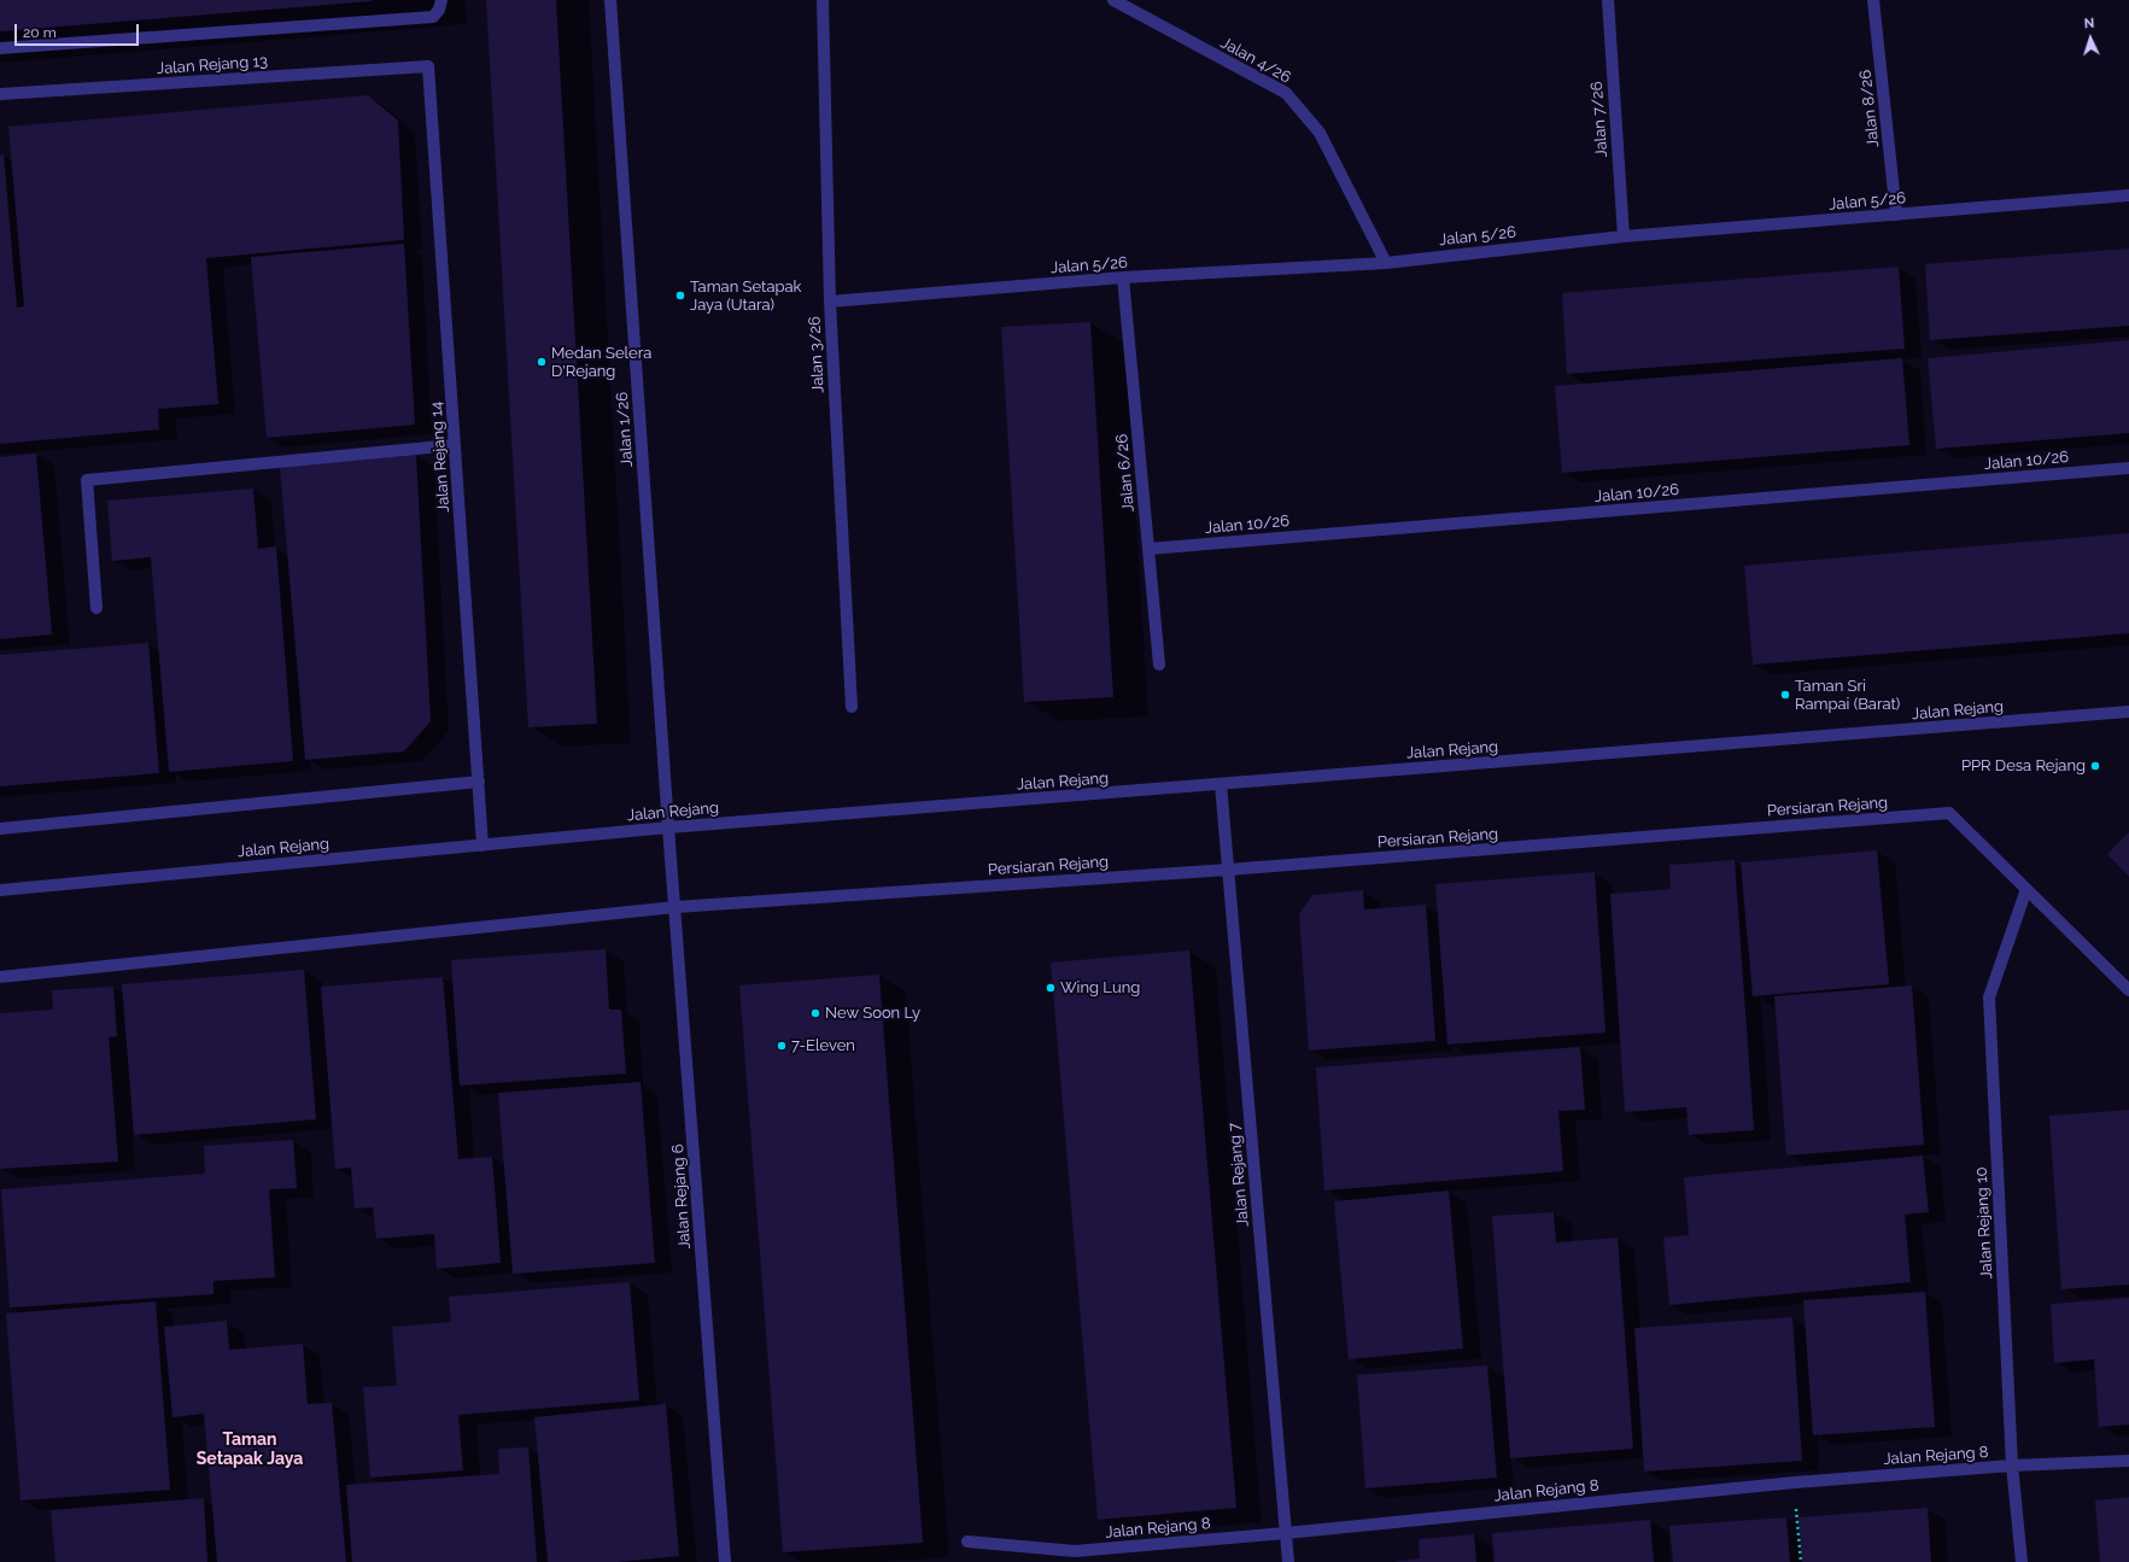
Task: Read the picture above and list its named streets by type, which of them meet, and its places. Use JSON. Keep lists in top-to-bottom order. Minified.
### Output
{"streets":{"street":["Jalan 4/26","Jalan Rejang 13","Jalan 8/26","Jalan 7/26","Jalan 5/26","Jalan 3/26","Jalan 1/26","Jalan Rejang 14","Jalan 10/26","Jalan 6/26","Jalan Rejang","Persiaran Rejang","Jalan Rejang 7","Jalan Rejang 6","Jalan Rejang 10","Jalan Rejang 8"]},"crossings":[["Jalan 4/26","Jalan 5/26"],["Jalan Rejang 13","Jalan Rejang 14"],["Jalan 8/26","Jalan 5/26"],["Jalan 7/26","Jalan 5/26"],["Jalan 5/26","Jalan 3/26"],["Jalan 5/26","Jalan 6/26"],["Jalan 1/26","Jalan Rejang"],["Jalan 1/26","Jalan Rejang 6"],["Jalan Rejang 14","Jalan Rejang"],["Jalan 10/26","Jalan 6/26"],["Jalan Rejang","Jalan Rejang 7"],["Jalan Rejang","Jalan Rejang 6"],["Persiaran Rejang","Jalan Rejang 7"],["Persiaran Rejang","Jalan Rejang 6"],["Persiaran Rejang","Jalan Rejang 10"],["Jalan Rejang 7","Jalan Rejang 8"],["Jalan Rejang 10","Jalan Rejang 8"]],"districts":["Taman Setapak Jaya"],"places":["Taman Setapak Jaya (Utara)","Medan Selera D'Rejang","Taman Sri Rampai (Barat)","PPR Desa Rejang","Wing Lung","New Soon Ly","7-Eleven"],"scale_bar":"20 m","north":"top"}
